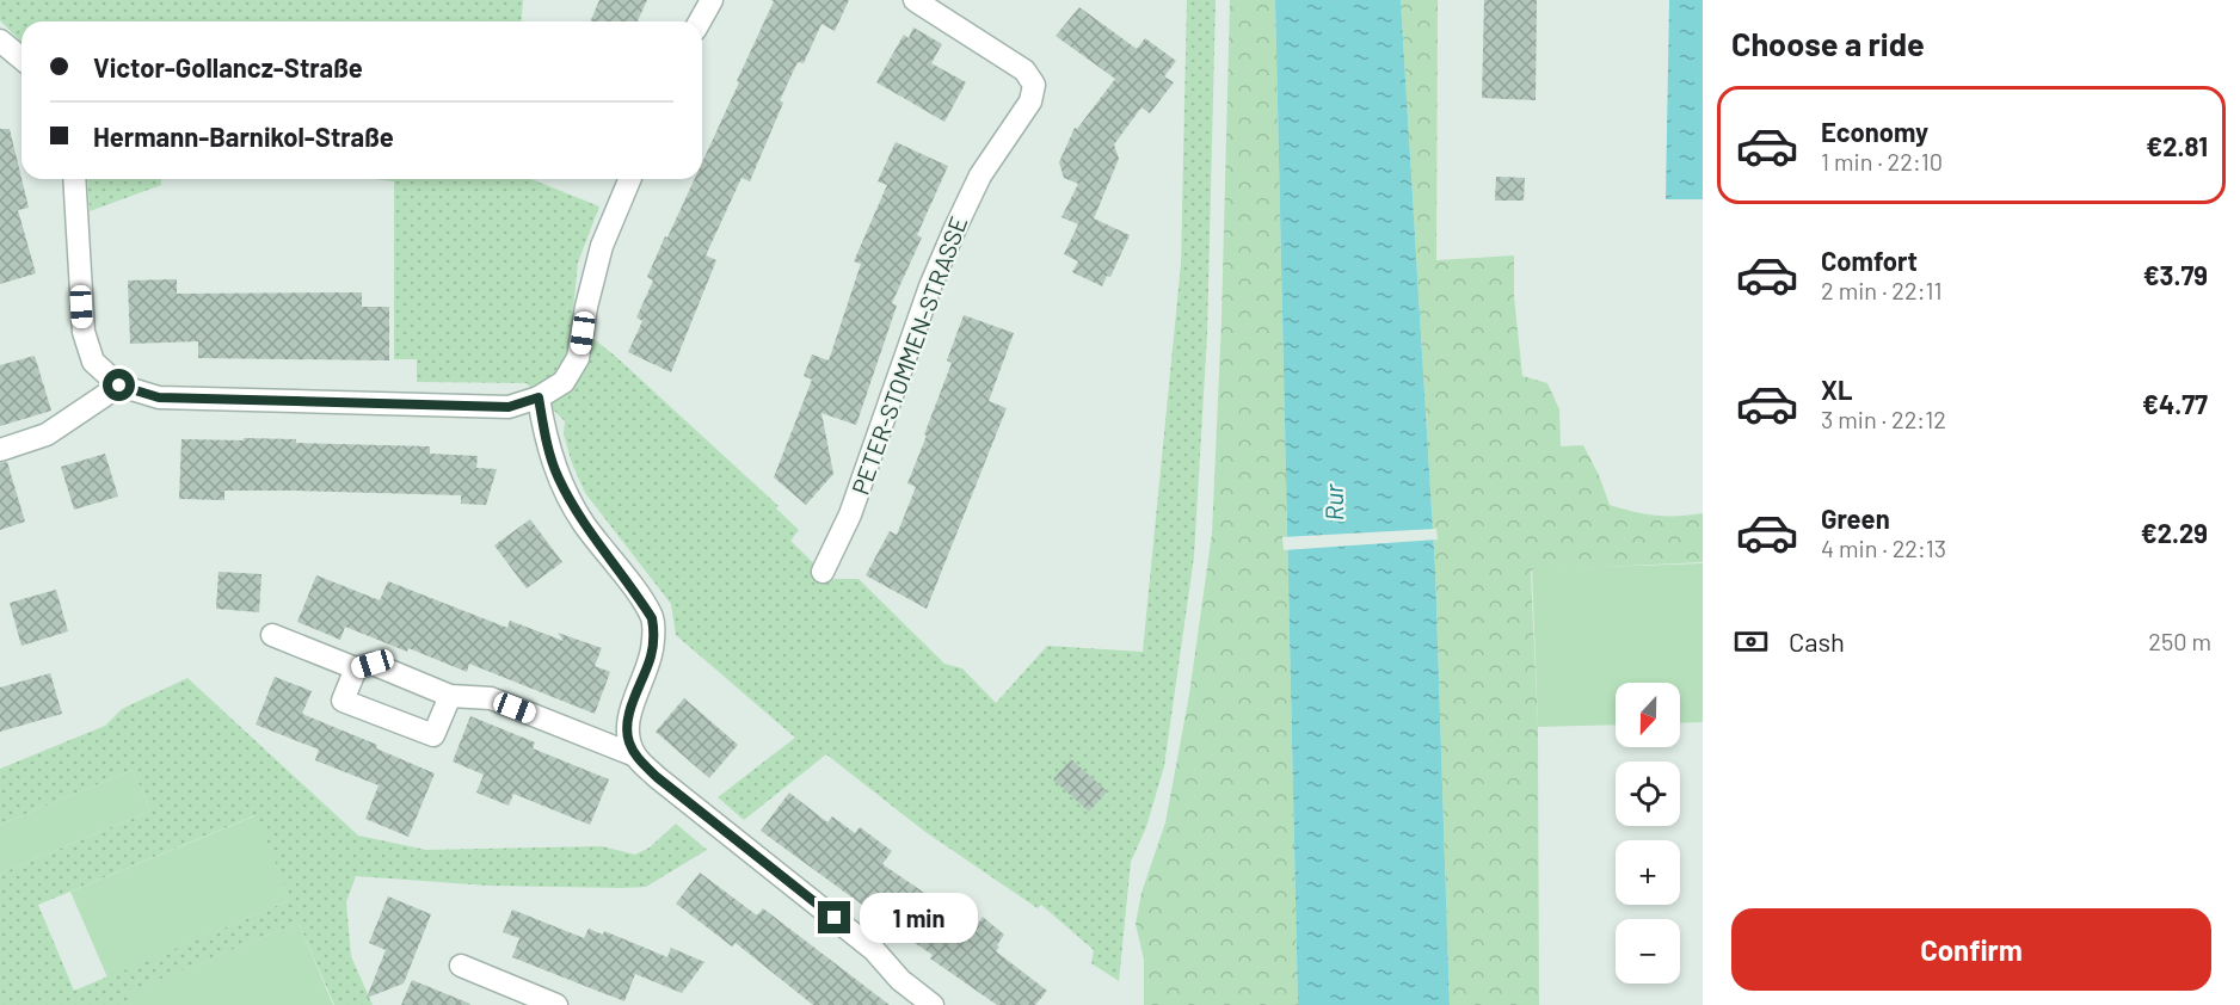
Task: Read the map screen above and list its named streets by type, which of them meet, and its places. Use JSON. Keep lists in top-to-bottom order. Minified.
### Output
{"streets":{"street":["PETER-STOMMEN-STRASSE"]},"water":["Rur"],"north":"bottom","page":{"heading":"Choose a ride","banner":["Victor-Gollancz-Straße","Hermann-Barnikol-Straße"],"list":[{"name":"Economy","note":"1 min · 22:10","value":"€2.81"},{"name":"Comfort","note":"2 min · 22:11","value":"€3.79"},{"name":"XL","note":"3 min · 22:12","value":"€4.77"},{"name":"Green","note":"4 min · 22:13","value":"€2.29"}],"pay":["Cash","250 m"],"map_buttons":["+","−"],"bubble":"1 min","buttons":"Confirm"}}
